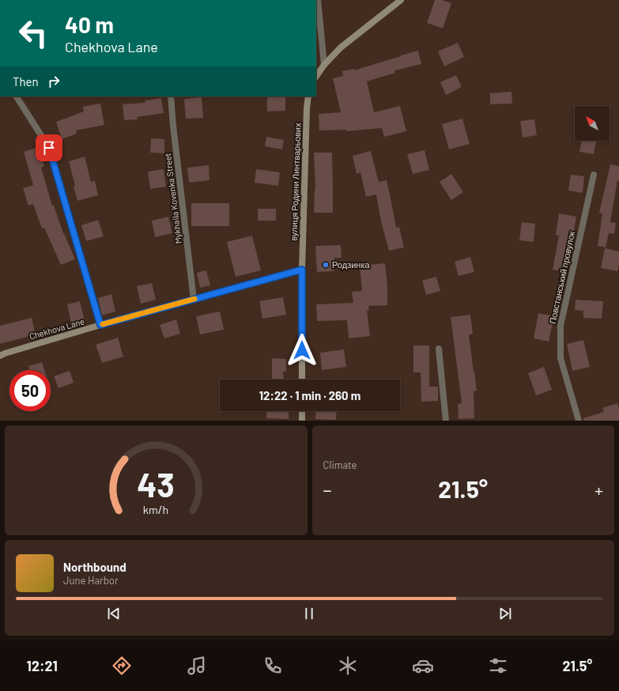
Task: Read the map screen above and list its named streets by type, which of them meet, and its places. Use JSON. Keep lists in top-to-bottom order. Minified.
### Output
{"streets":{"main road":["вулиця Родини Линтварьових","Chekhova Lane"],"street":["Mykhaila Kovenka Street","Повстанський провулок"]},"crossings":[["вулиця Родини Линтварьових","Chekhova Lane"],["Mykhaila Kovenka Street","Chekhova Lane"]],"places":["Родзинка"],"north":"top left","page":{"turn":["40 m","Chekhova Lane"],"then":"Then","limit":"50","trip":"12:22 · 1 min · 260 m","tile":"Climate","heat":["−","21.5°","+"],"song":["Northbound","June Harbor"],"tabs":["12:21","21.5°"],"gauge":["43","km/h"]}}
